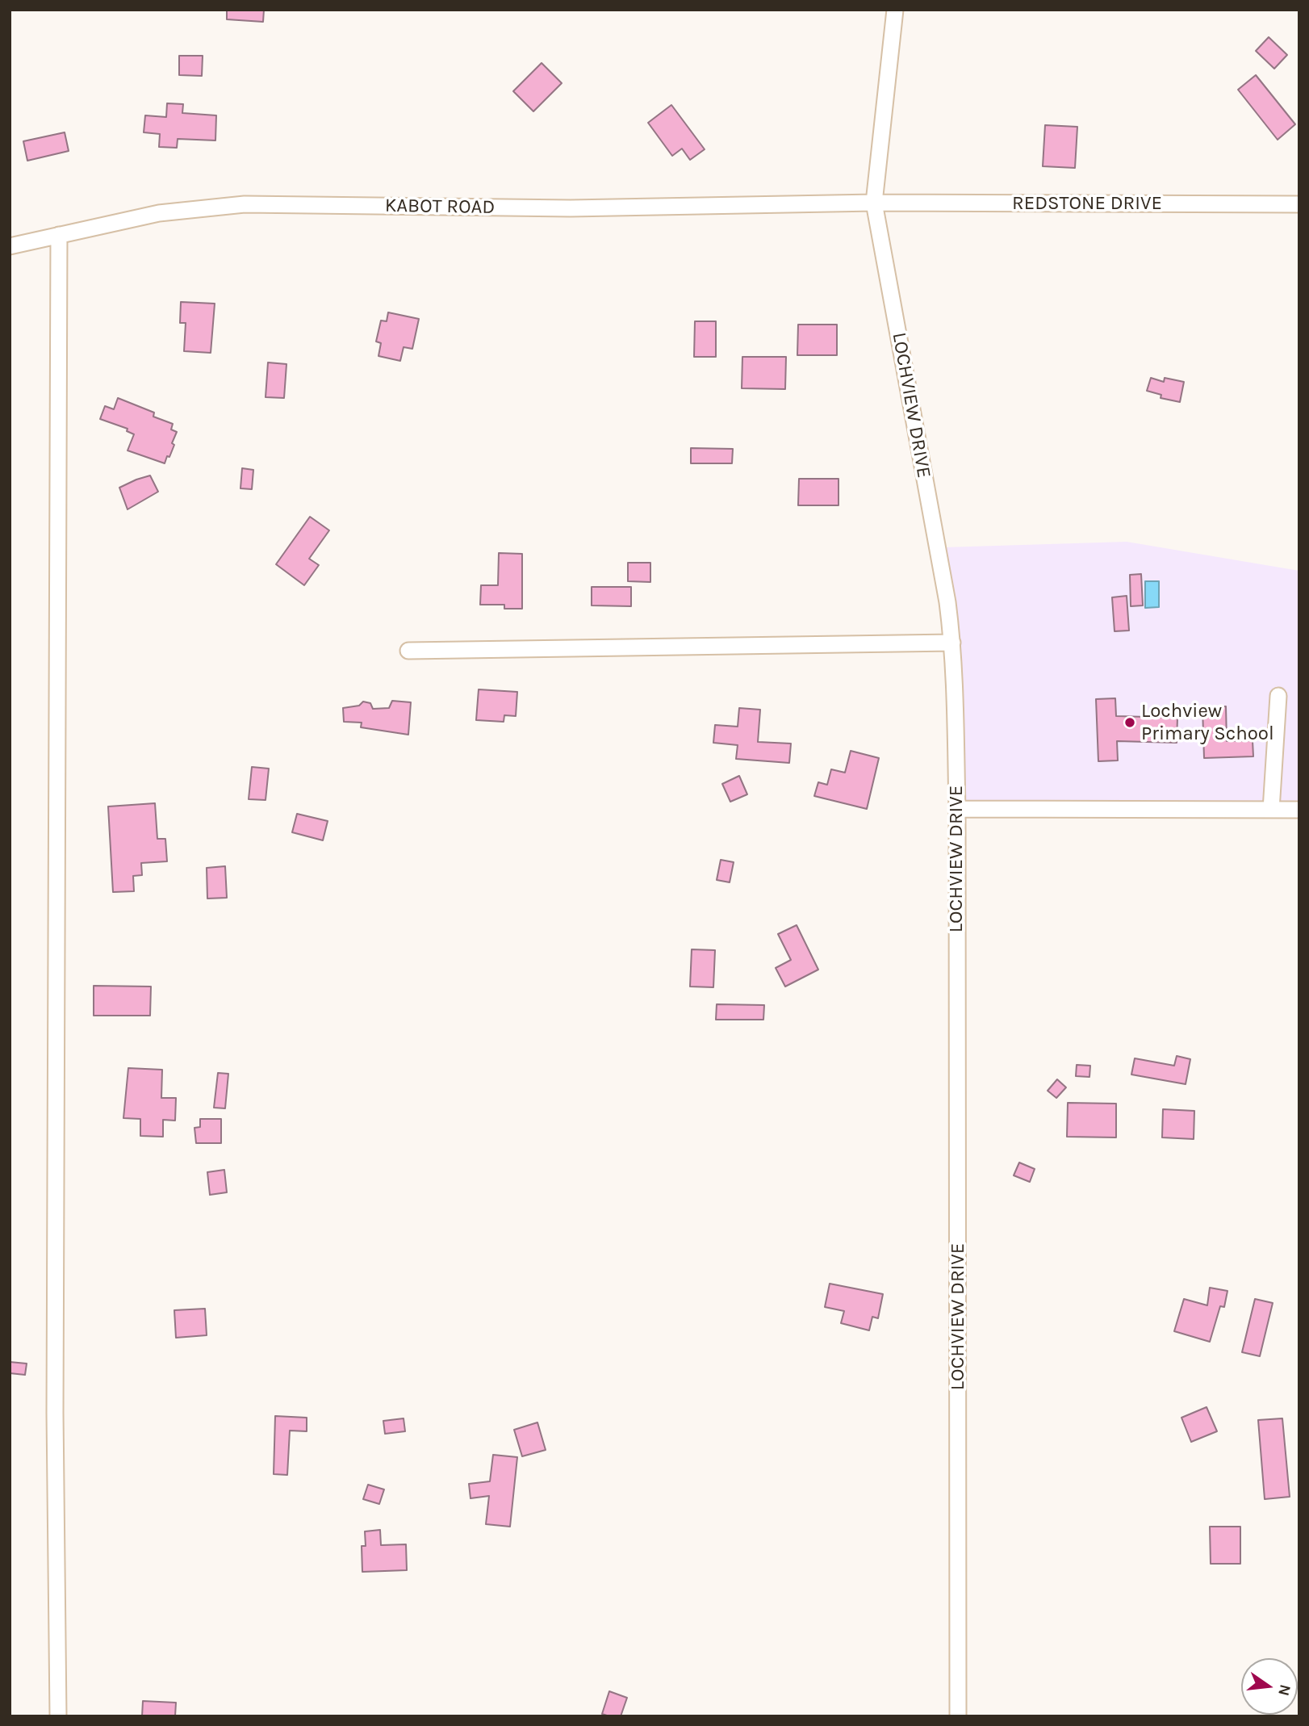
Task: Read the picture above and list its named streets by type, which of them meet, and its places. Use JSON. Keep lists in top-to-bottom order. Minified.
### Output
{"streets":{"street":["REDSTONE DRIVE","KABOT ROAD","LOCHVIEW DRIVE"]},"crossings":[["REDSTONE DRIVE","KABOT ROAD"],["REDSTONE DRIVE","LOCHVIEW DRIVE"],["KABOT ROAD","LOCHVIEW DRIVE"]],"places":["Lochview Primary School"],"north":"right"}
